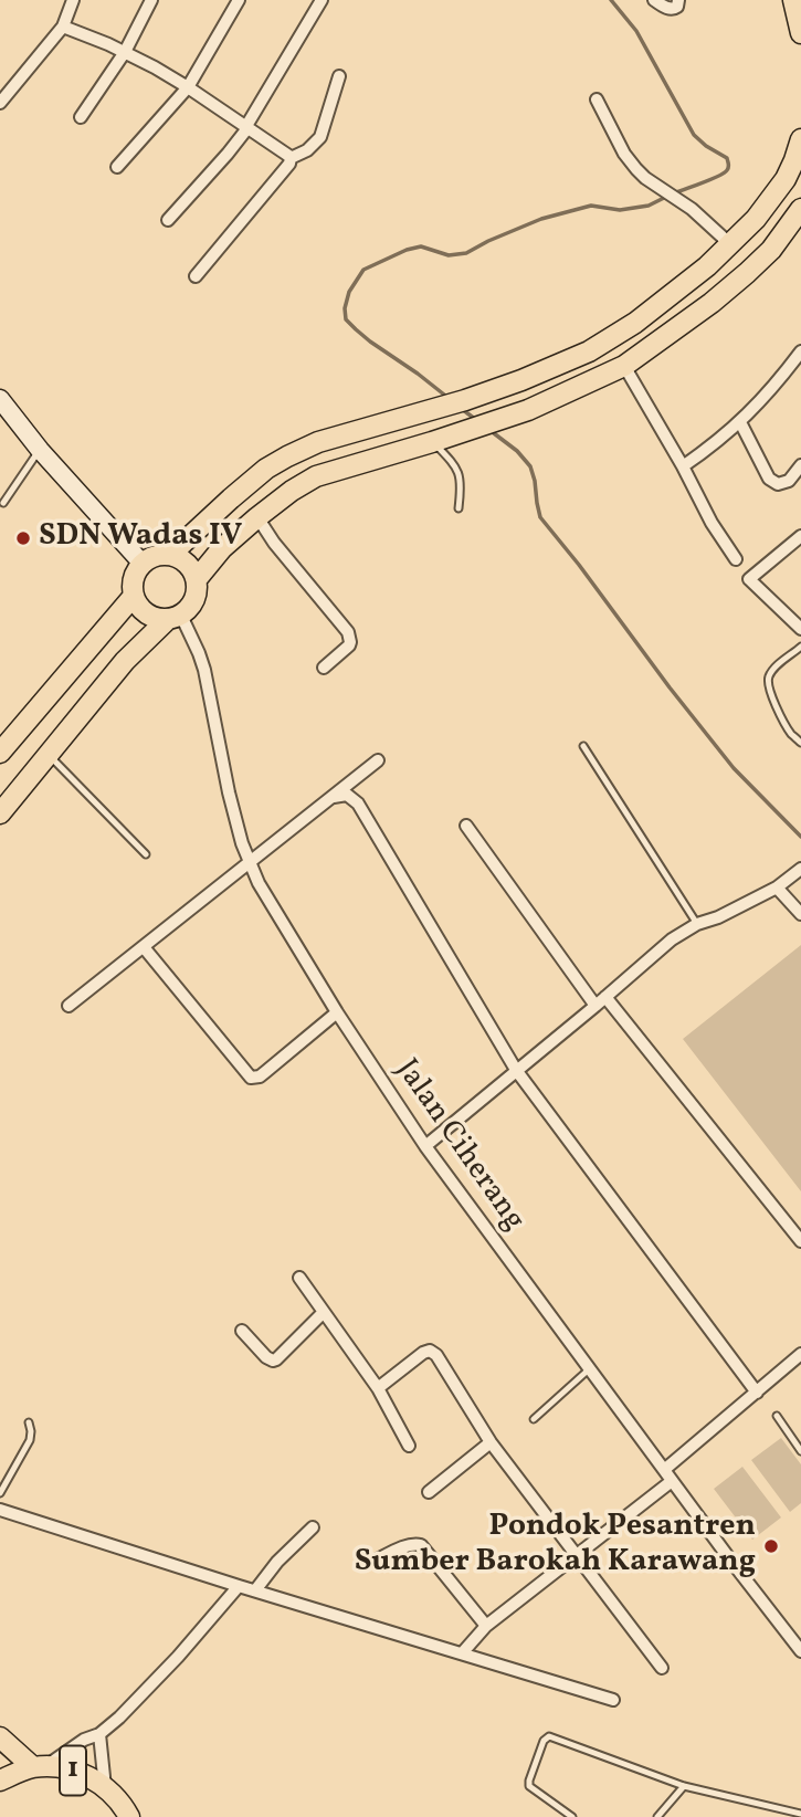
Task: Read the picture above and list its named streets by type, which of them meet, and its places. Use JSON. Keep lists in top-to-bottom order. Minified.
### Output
{"streets":{"main road":["1"],"street":["Jalan Ciherang"]},"places":["SDN Wadas IV","Pondok Pesantren Sumber Barokah Karawang"]}
